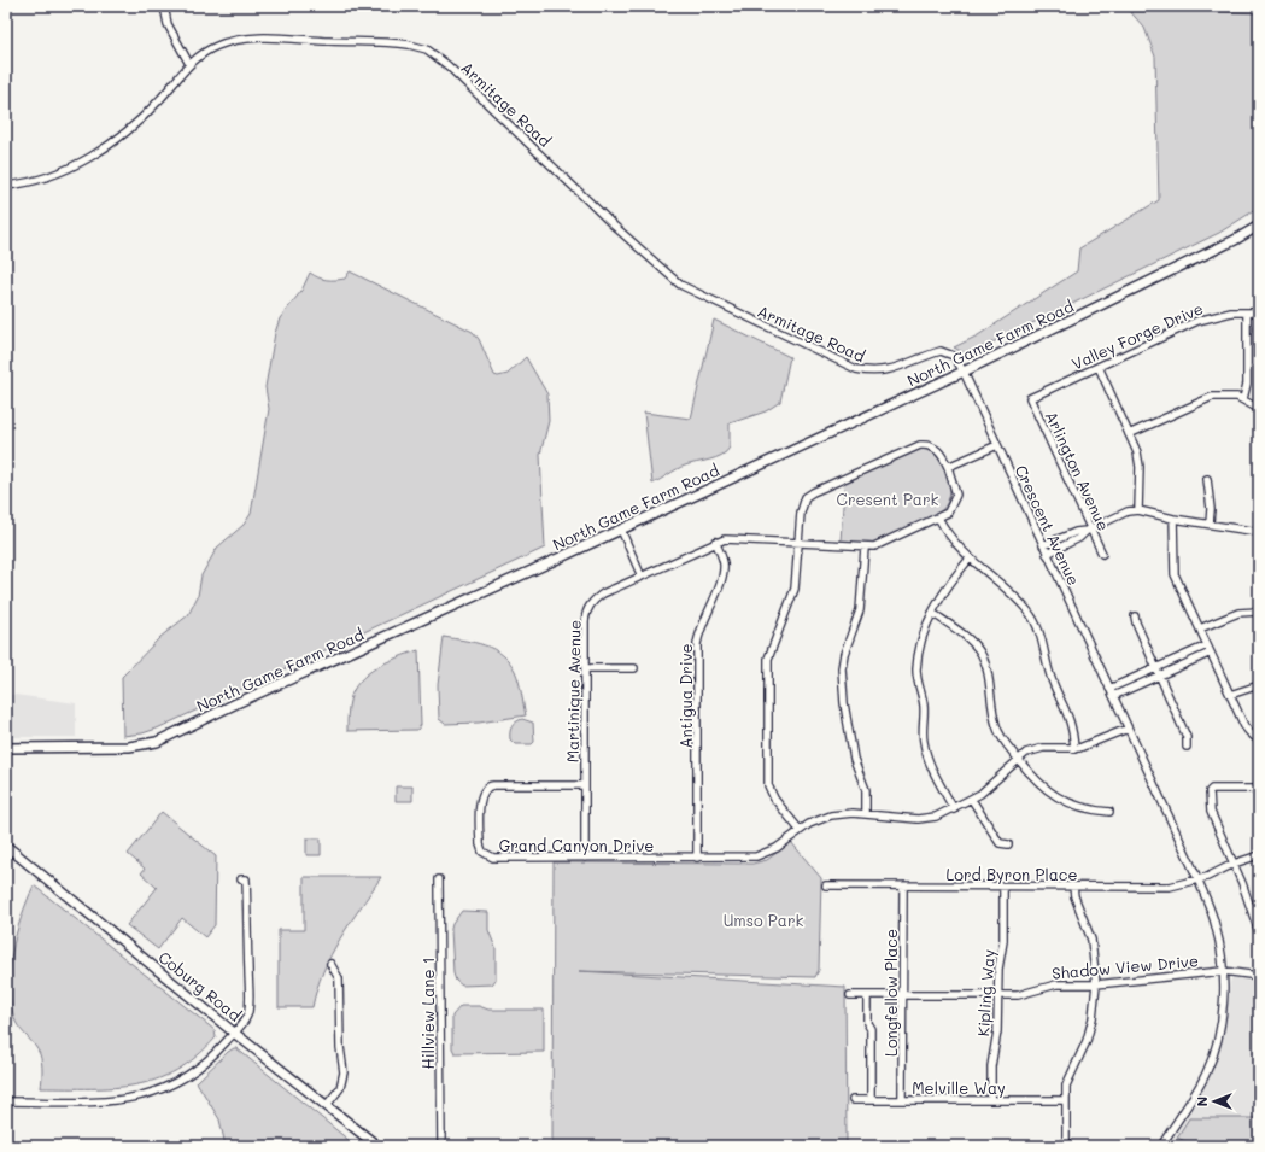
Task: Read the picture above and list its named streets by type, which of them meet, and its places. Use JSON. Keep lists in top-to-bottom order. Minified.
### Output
{"streets":{"main road":["North Game Farm Road","Coburg Road"],"street":["Armitage Road","Valley Forge Drive","Arlington Avenue","Crescent Avenue","Martinique Avenue","Antigua Drive","Grand Canyon Drive","Lord Byron Place","Shadow View Drive","Longfellow Place","Kipling Way","Hillview Lane 1","Melville Way"]},"crossings":[["Armitage Road","North Game Farm Road"],["Armitage Road","Crescent Avenue"],["Valley Forge Drive","Arlington Avenue"],["North Game Farm Road","Crescent Avenue"],["Crescent Avenue","Lord Byron Place"],["Crescent Avenue","Shadow View Drive"],["Martinique Avenue","Antigua Drive"],["Martinique Avenue","Grand Canyon Drive"],["Antigua Drive","Grand Canyon Drive"],["Lord Byron Place","Longfellow Place"],["Lord Byron Place","Kipling Way"],["Shadow View Drive","Longfellow Place"],["Shadow View Drive","Kipling Way"],["Longfellow Place","Melville Way"],["Kipling Way","Melville Way"]],"parks":["Cresent Park","Umso Park"],"north":"left"}
